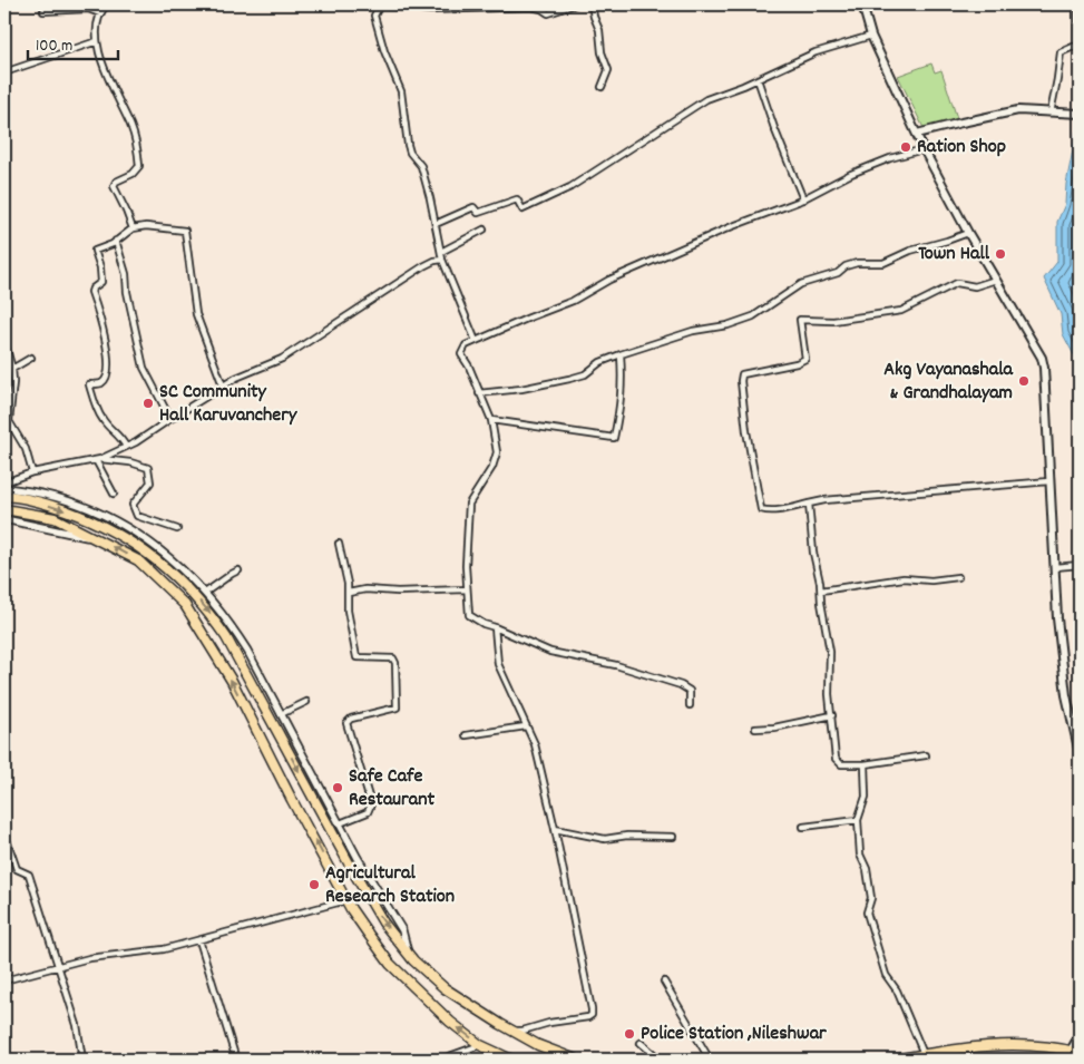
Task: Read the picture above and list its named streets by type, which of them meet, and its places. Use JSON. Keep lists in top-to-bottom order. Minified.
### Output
{"places":["Ration Shop","Town Hall","Akg Vayanashala & Grandhalayam","SC Community Hall Karuvanchery","Safe Cafe Restaurant","Agricultural Research Station","Police Station ,Nileshwar"],"scale_bar":"100 m"}
